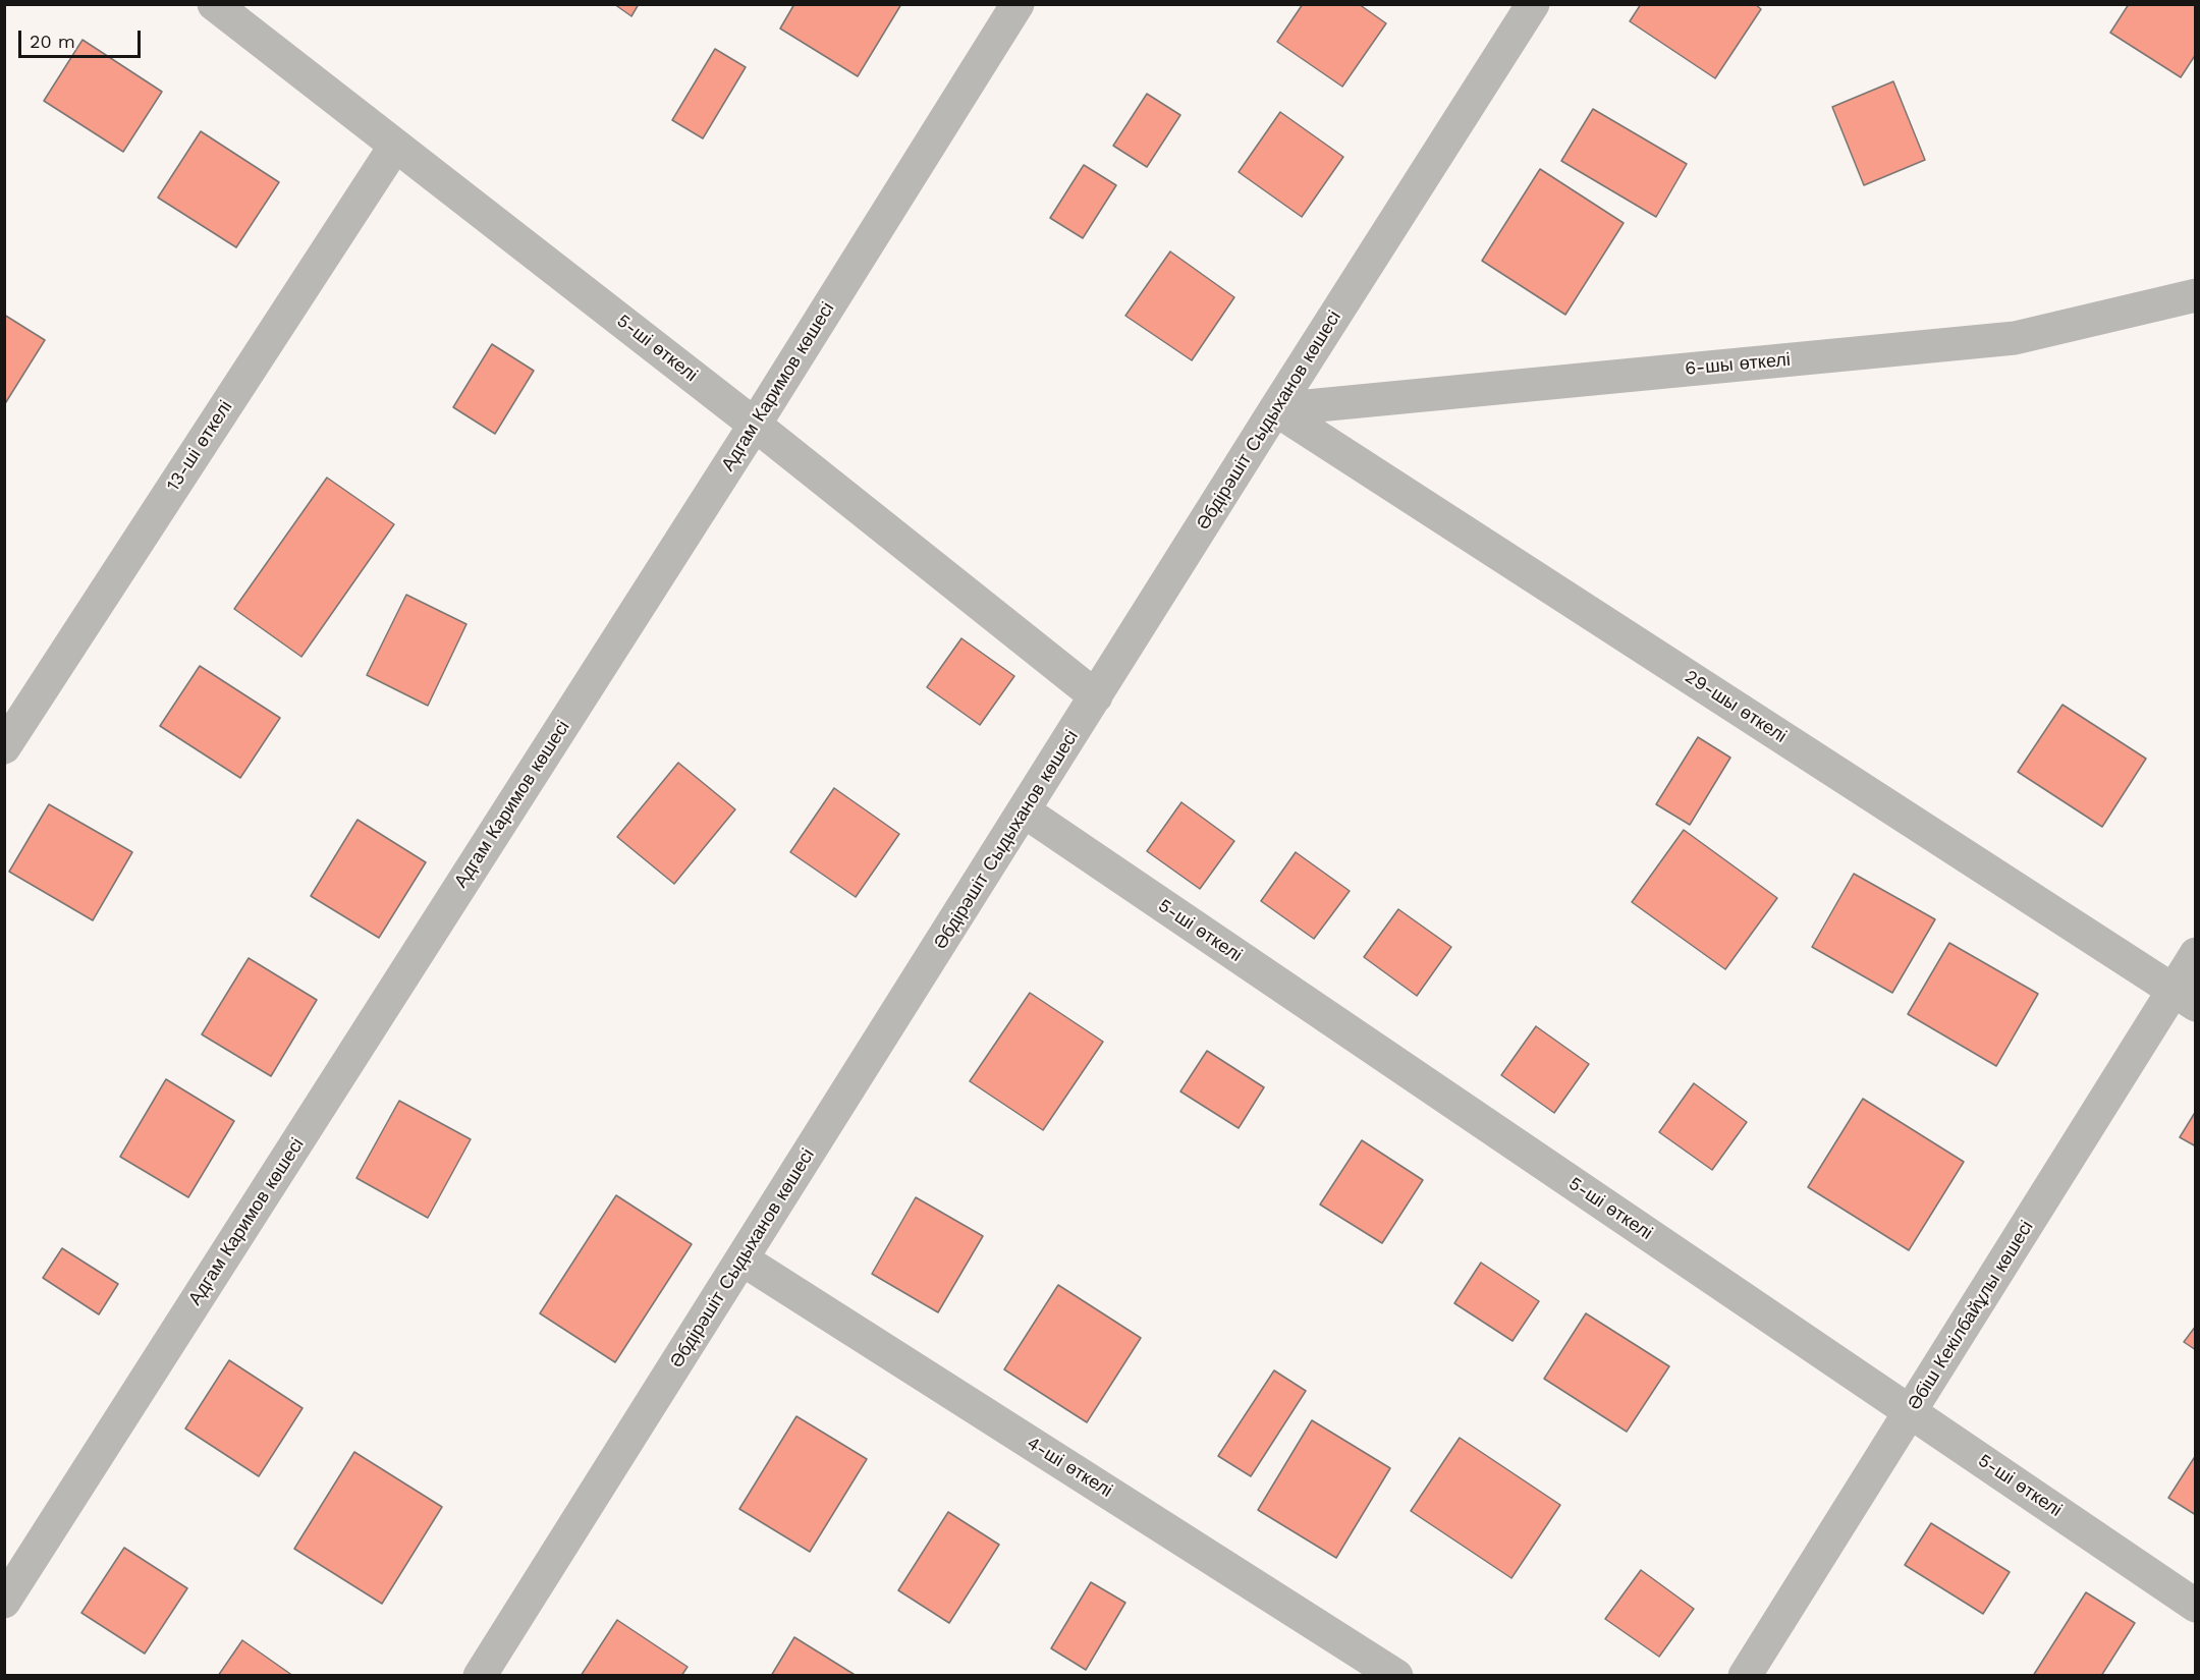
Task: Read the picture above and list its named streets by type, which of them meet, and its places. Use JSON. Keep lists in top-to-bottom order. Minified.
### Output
{"streets":{"street":["5-ші өткелі","6-шы өткелі","Адгам Каримов көшесі","Әбдірәшіт Сыдыханов көшесі","13-ші өткелі","29-шы өткелі","Әбіш Кекілбайұлы көшесі","4-ші өткелі"]},"crossings":[["5-ші өткелі","Адгам Каримов көшесі"],["5-ші өткелі","Әбдірәшіт Сыдыханов көшесі"],["5-ші өткелі","13-ші өткелі"],["5-ші өткелі","Әбіш Кекілбайұлы көшесі"],["6-шы өткелі","Әбдірәшіт Сыдыханов көшесі"],["6-шы өткелі","29-шы өткелі"],["Әбдірәшіт Сыдыханов көшесі","29-шы өткелі"],["Әбдірәшіт Сыдыханов көшесі","4-ші өткелі"],["29-шы өткелі","Әбіш Кекілбайұлы көшесі"]],"scale_bar":"20 m"}
